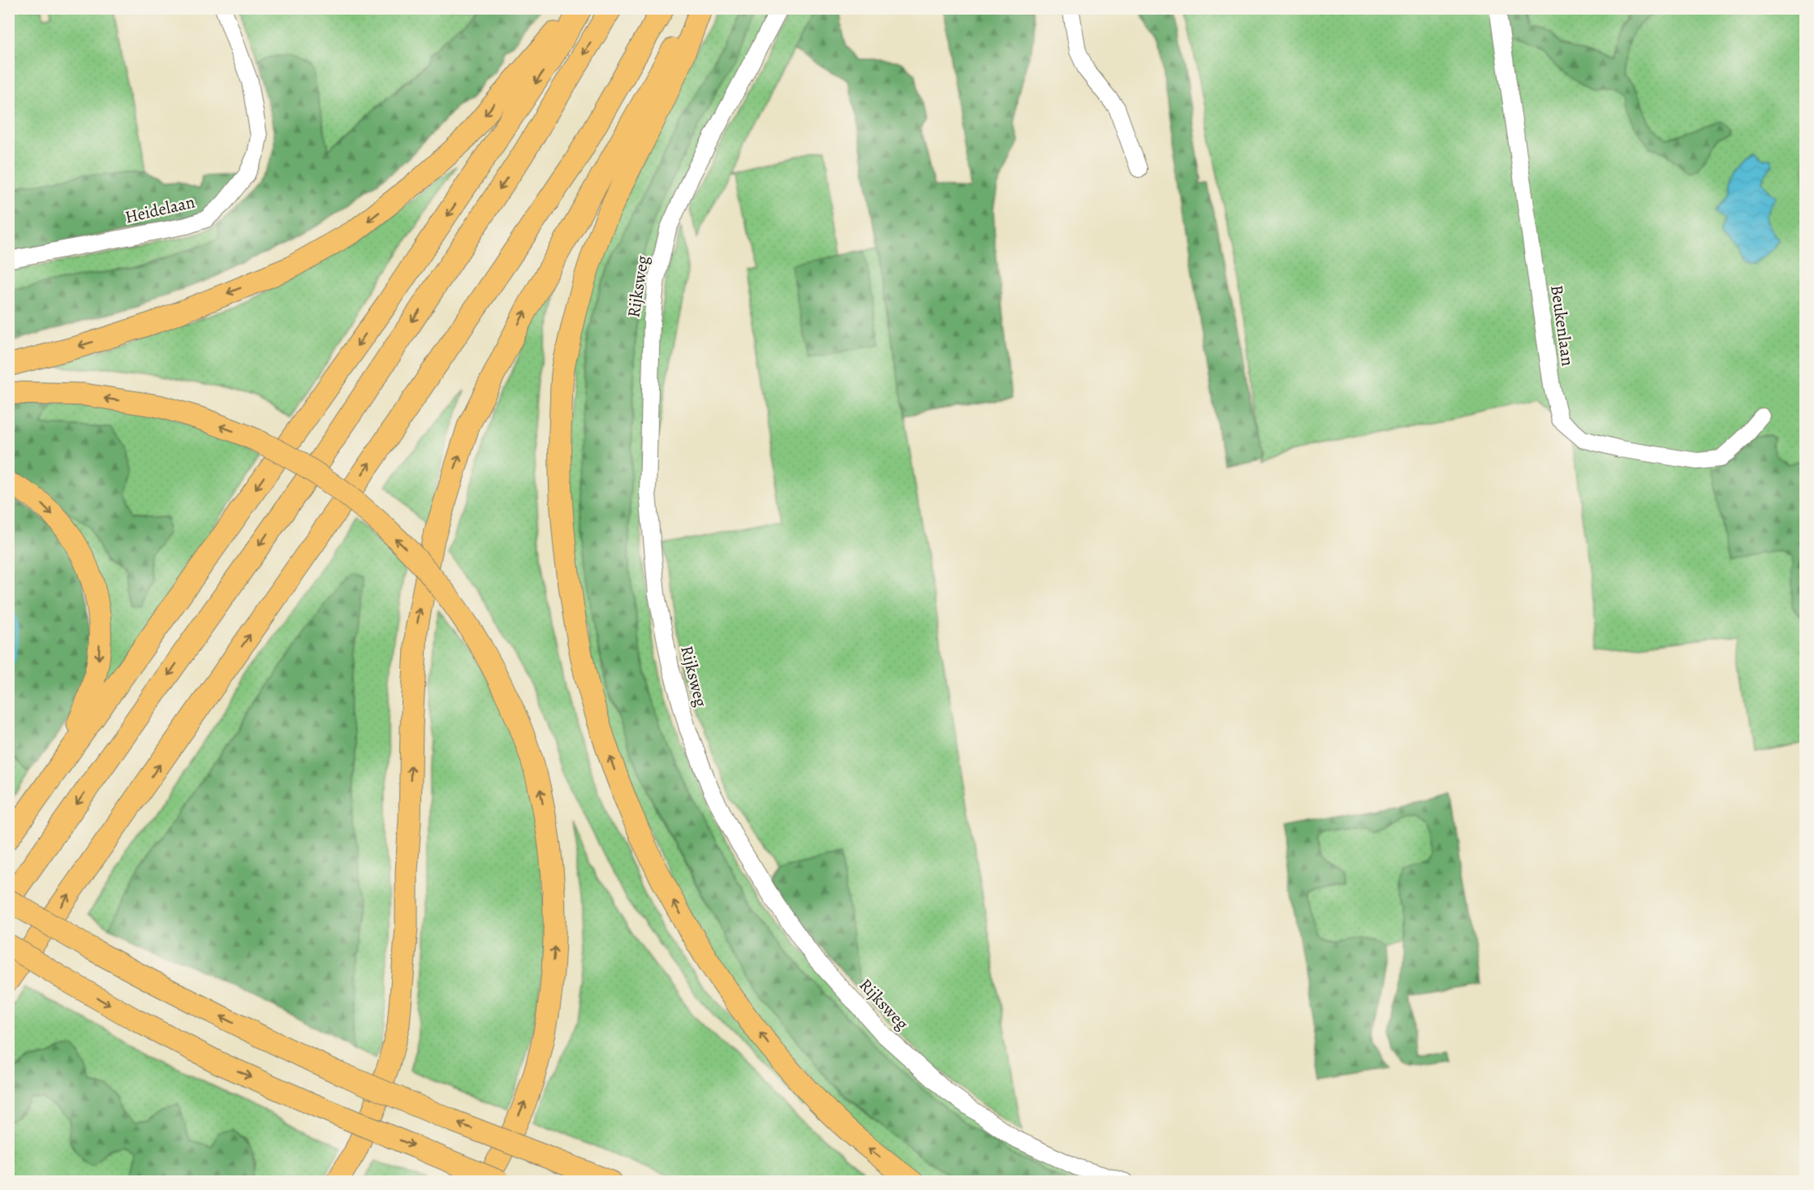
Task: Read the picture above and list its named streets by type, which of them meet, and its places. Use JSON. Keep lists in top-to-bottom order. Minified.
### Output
{"streets":{"street":["Heidelaan","Rijksweg","Beukenlaan"]}}
